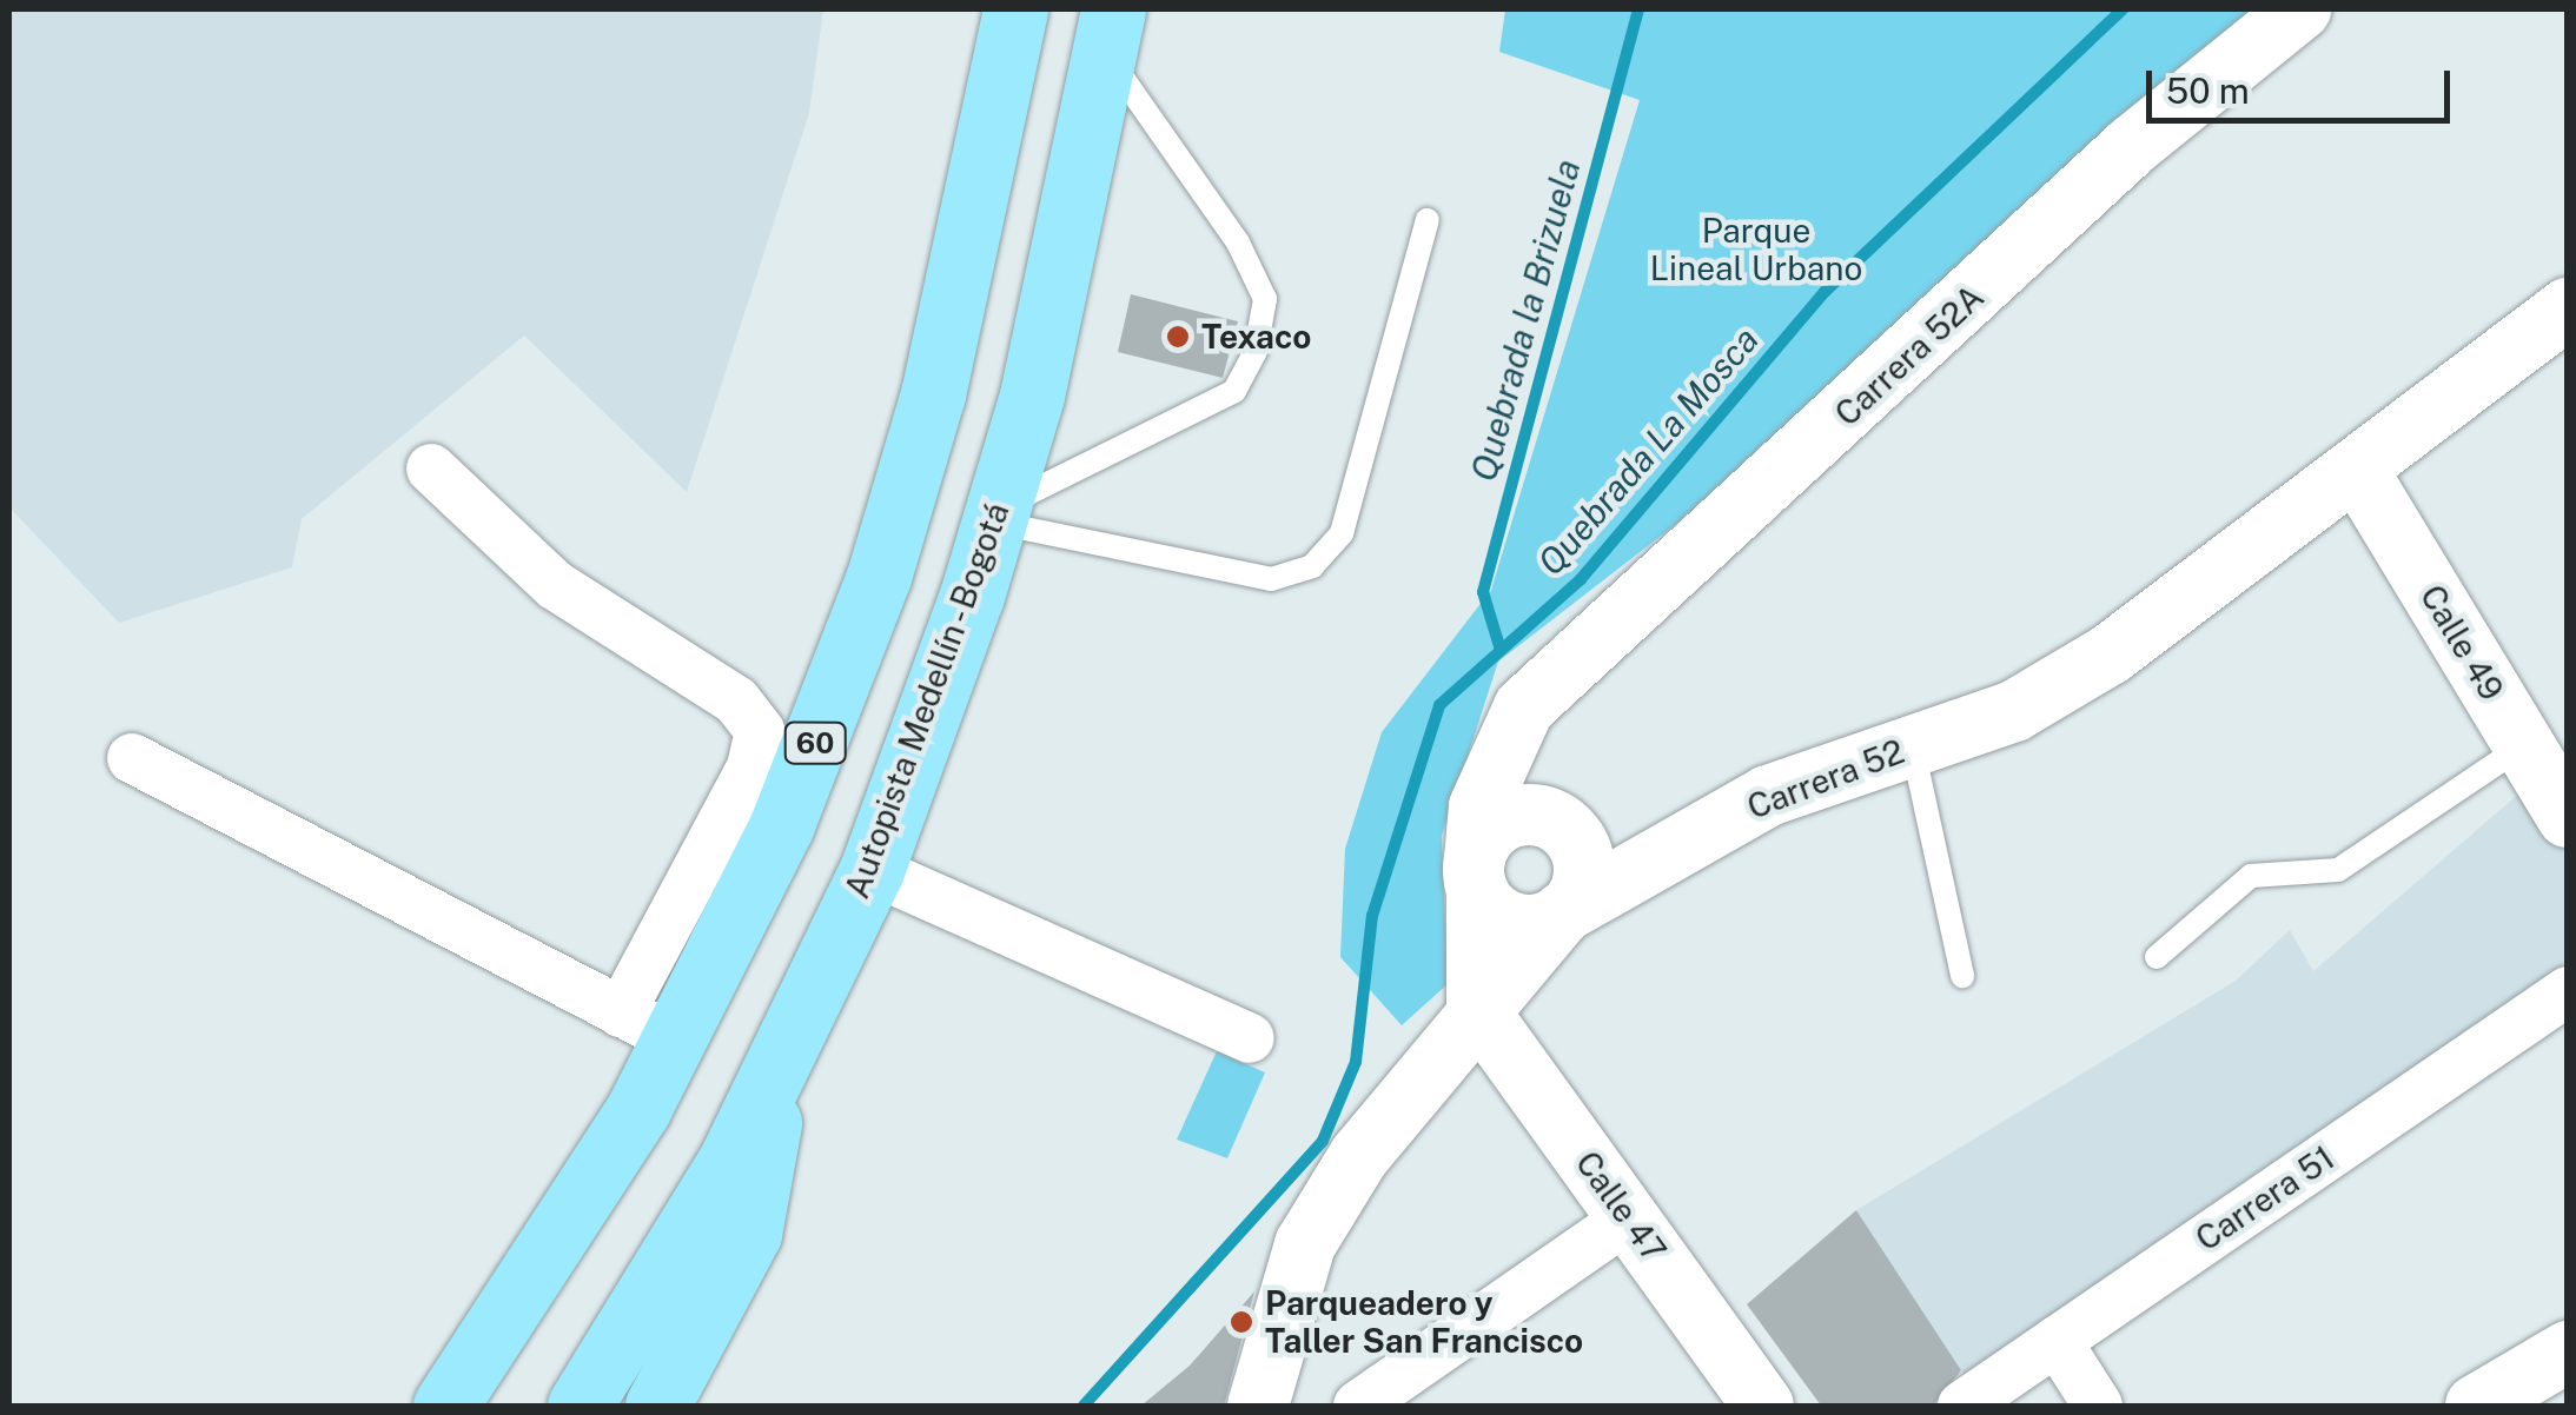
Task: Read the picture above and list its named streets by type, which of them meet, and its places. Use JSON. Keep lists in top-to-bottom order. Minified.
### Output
{"streets":{"highway":["Autopista Medellín - Bogotá","60"],"street":["Carrera 52A","Calle 49","Carrera 52","Carrera 51","Calle 47"]},"crossings":[["Carrera 52A","Carrera 52"],["Carrera 52A","Calle 47"],["Calle 49","Carrera 52"],["Carrera 52","Calle 47"]],"water":["Quebrada la Brizuela","Quebrada La Mosca"],"parks":["Parque Lineal Urbano"],"places":["Texaco","Parqueadero y Taller San Francisco"],"scale_bar":"50 m"}
